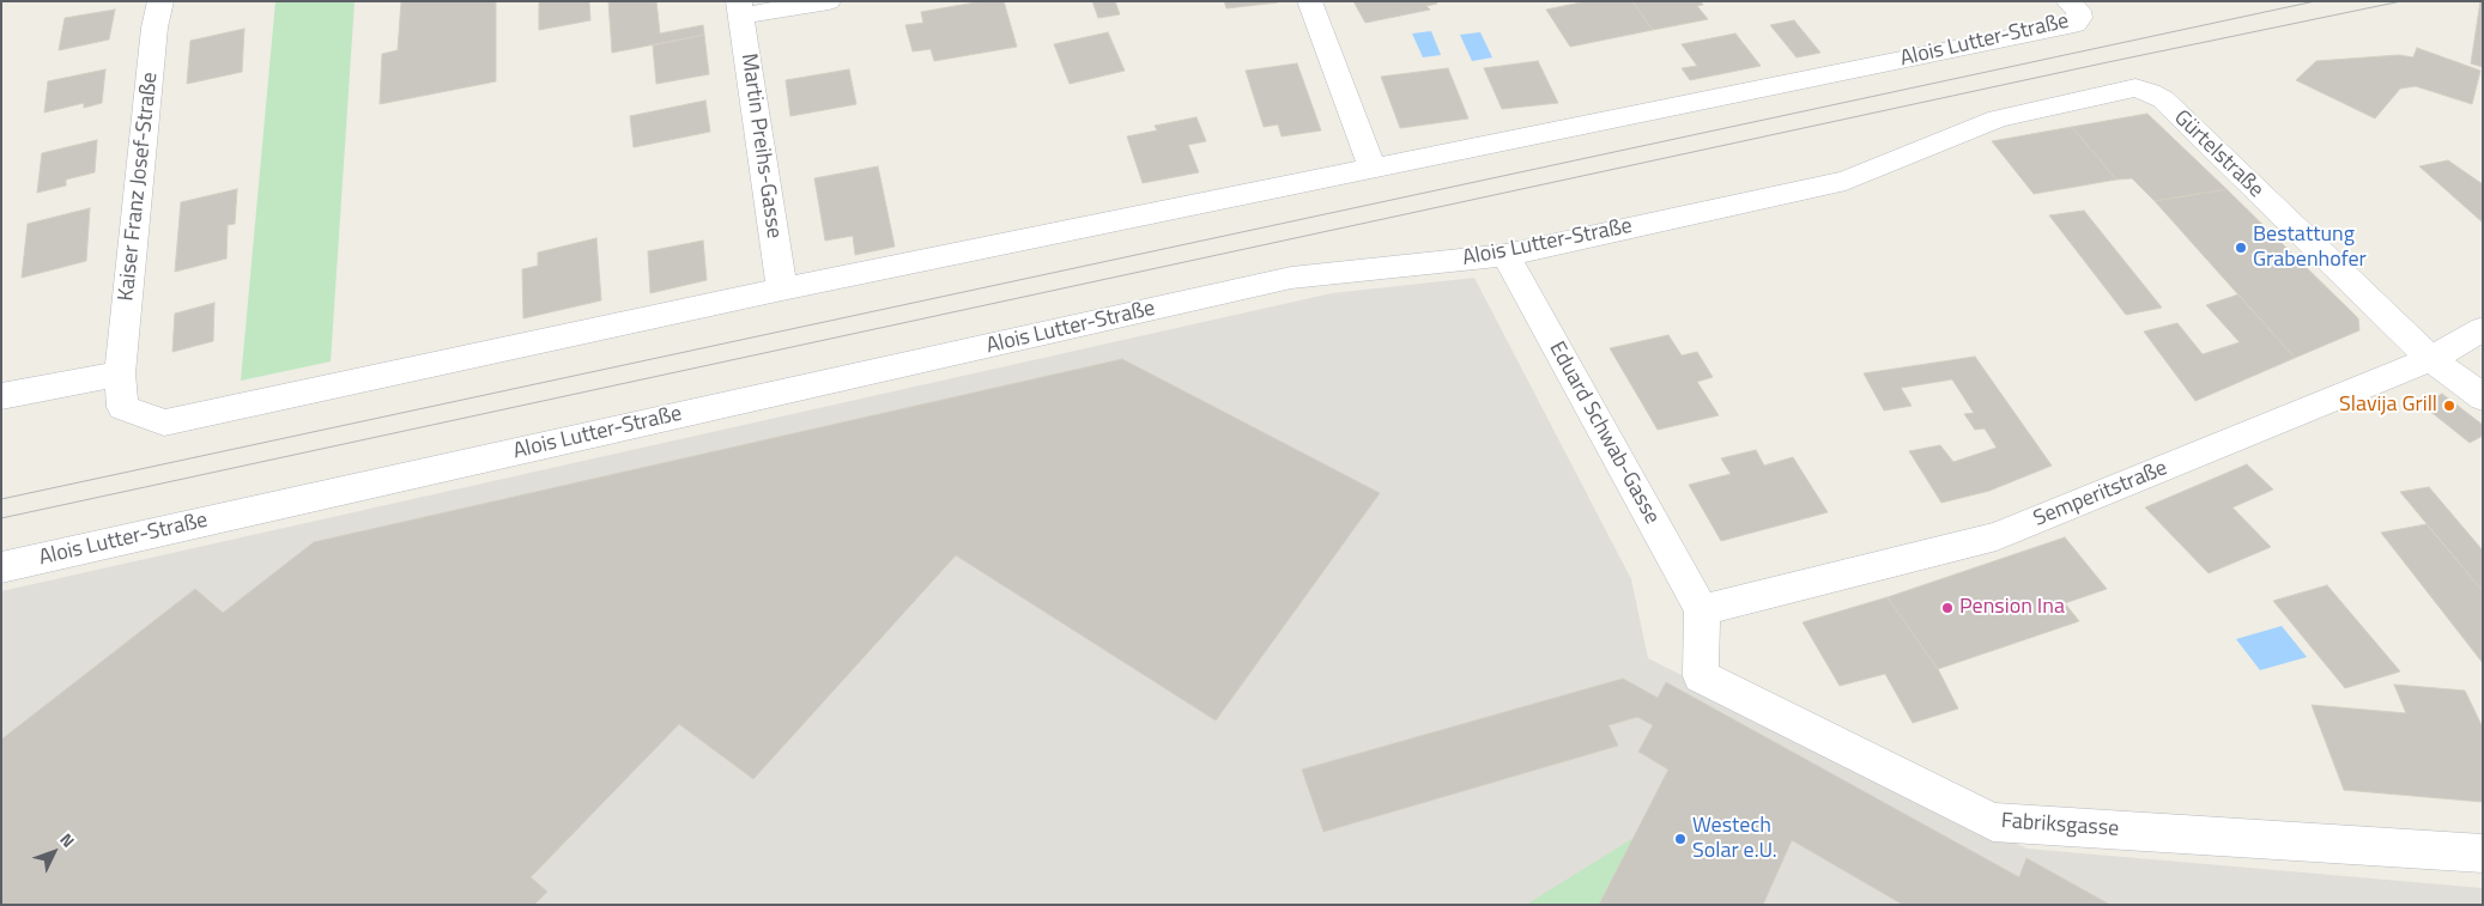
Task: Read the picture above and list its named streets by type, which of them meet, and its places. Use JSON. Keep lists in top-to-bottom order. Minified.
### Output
{"streets":{"street":["Alois Lutter-Straße","Martin Preihs-Gasse","Gürtelstraße","Kaiser Franz Josef-Straße","Eduard Schwab-Gasse","Semperitstraße","Fabriksgasse"]},"crossings":[["Alois Lutter-Straße","Martin Preihs-Gasse"],["Alois Lutter-Straße","Gürtelstraße"],["Alois Lutter-Straße","Kaiser Franz Josef-Straße"],["Alois Lutter-Straße","Eduard Schwab-Gasse"],["Gürtelstraße","Semperitstraße"],["Eduard Schwab-Gasse","Semperitstraße"],["Eduard Schwab-Gasse","Fabriksgasse"],["Semperitstraße","Fabriksgasse"]],"places":["Bestattung Grabenhofer","Slavija Grill","Pension Ina","Westech Solar e.U."],"north":"top right"}
